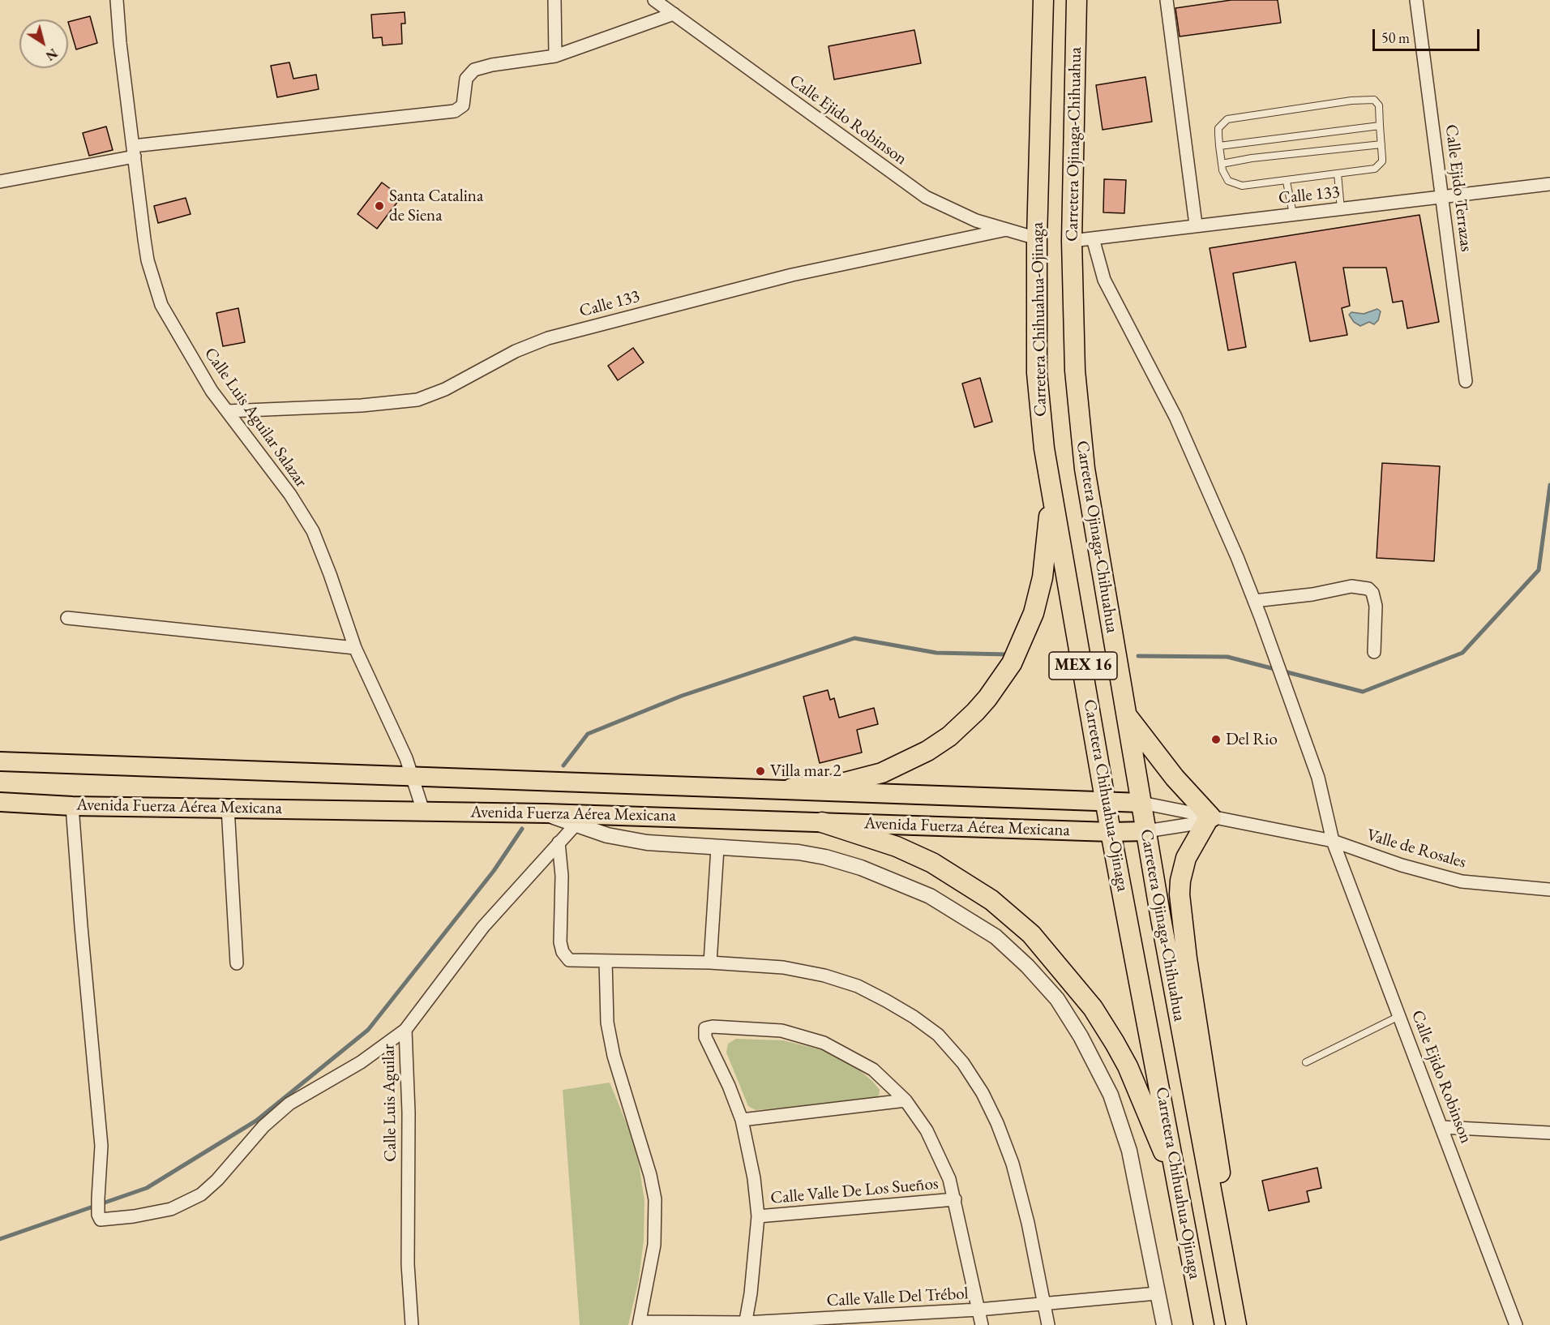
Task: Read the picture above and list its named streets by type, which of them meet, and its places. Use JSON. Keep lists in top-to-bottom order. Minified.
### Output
{"streets":{"highway":["Carretera Ojinaga-Chihuahua","Carretera Chihuahua-Ojinaga","MEX 16"],"main road":["Avenida Fuerza Aérea Mexicana"],"street":["Calle Ejido Robinson","Calle Ejido Terrazas","Calle 133","Calle Luis Aguilar Salazar","Valle de Rosales","Calle Luis Aguilar","Calle Valle De Los Sueños","Calle Valle Del Trébol"]},"crossings":[["Calle Ejido Robinson","Calle 133"],["Calle Ejido Robinson","Carretera Chihuahua-Ojinaga"],["Calle Ejido Robinson","Valle de Rosales"],["Carretera Ojinaga-Chihuahua","Calle 133"],["Carretera Ojinaga-Chihuahua","Avenida Fuerza Aérea Mexicana"],["Carretera Ojinaga-Chihuahua","Valle de Rosales"],["Calle Ejido Terrazas","Calle 133"],["Calle 133","Calle Luis Aguilar Salazar"],["Carretera Chihuahua-Ojinaga","Avenida Fuerza Aérea Mexicana"],["Calle Luis Aguilar Salazar","Avenida Fuerza Aérea Mexicana"],["Avenida Fuerza Aérea Mexicana","Valle de Rosales"]],"places":["Santa Catalina de Siena","Del Rio","Villa mar 2"],"scale_bar":"50 m","north":"bottom right"}
